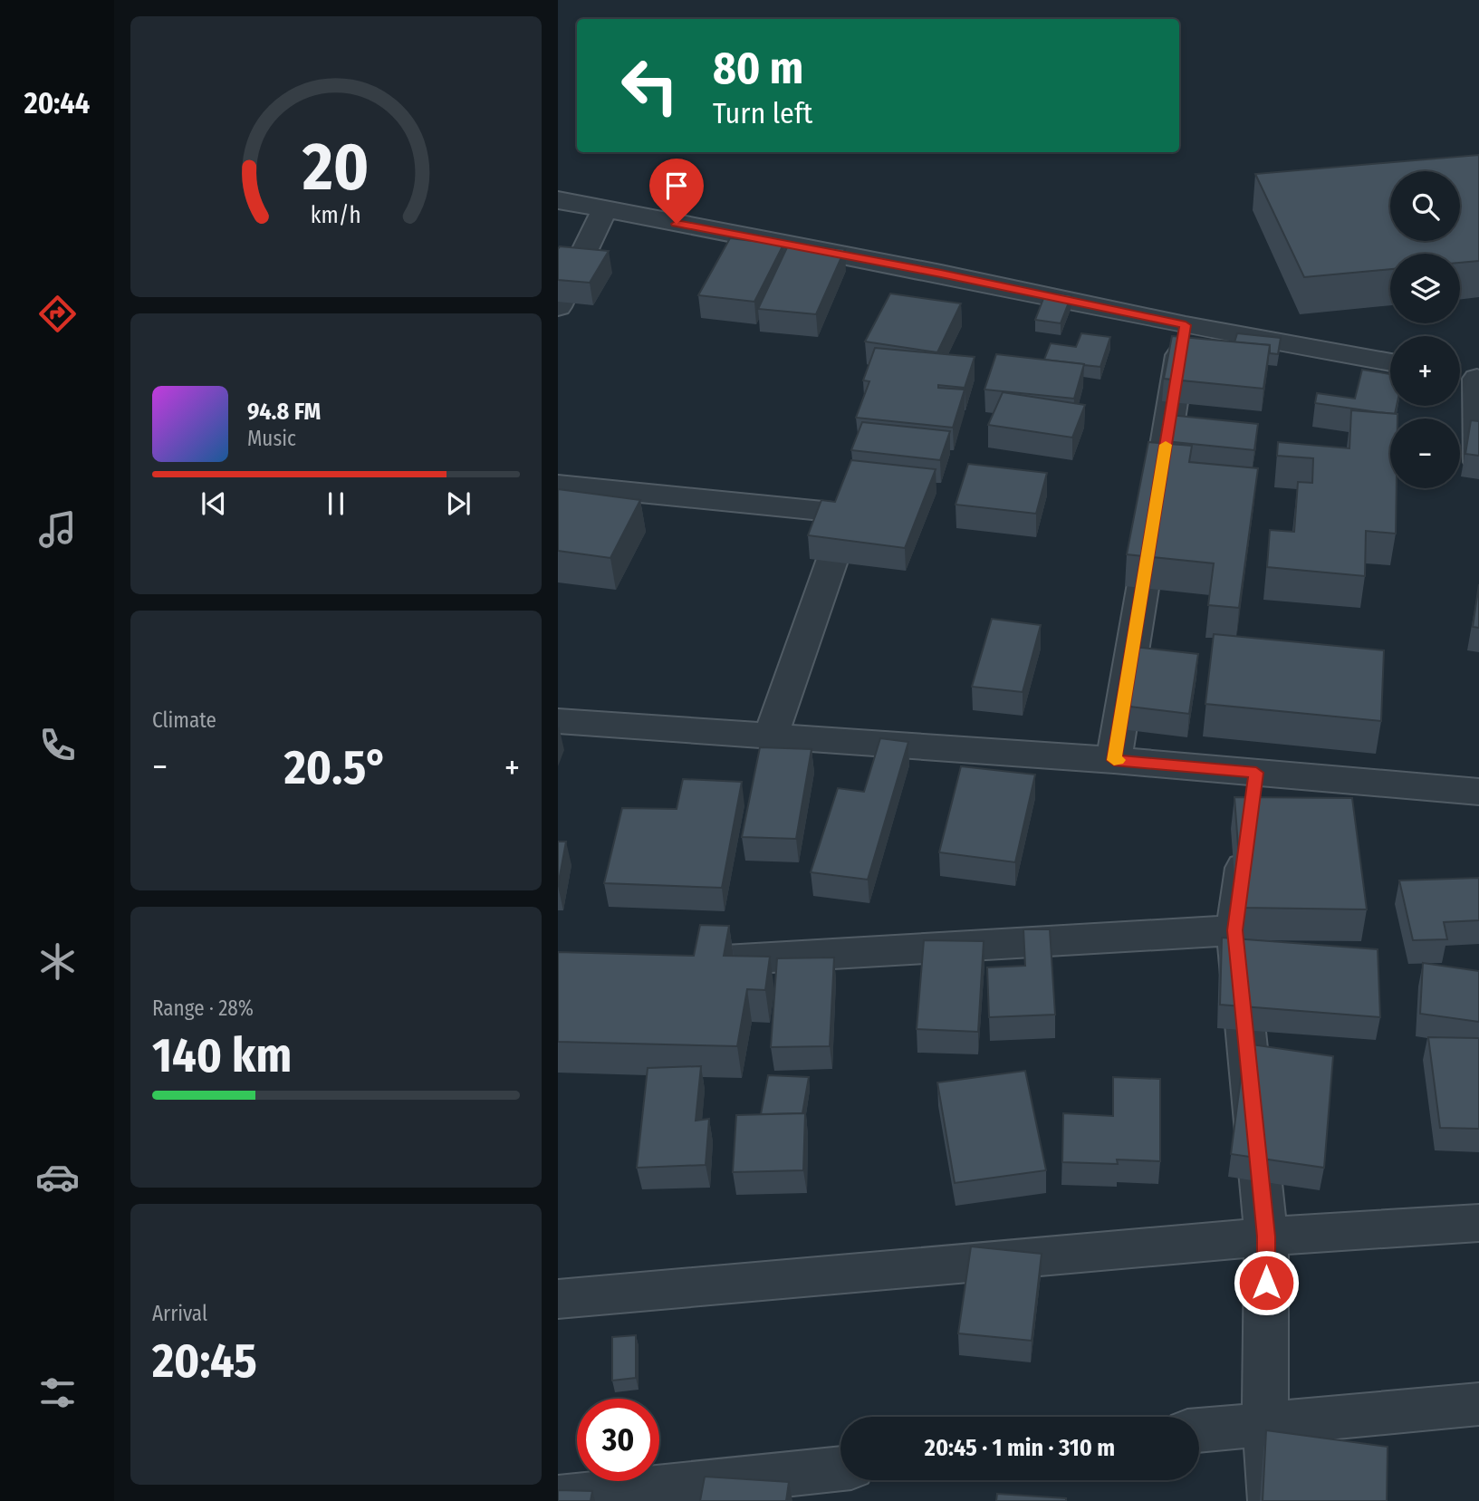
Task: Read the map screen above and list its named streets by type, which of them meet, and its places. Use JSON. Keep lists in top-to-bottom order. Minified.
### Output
{"page":{"tabs":"20:44","turn":["80 m","Turn left"],"map_buttons":["+","−"],"song":["94.8 FM","Music"],"tile":["Climate",["Range · 28%","140 km"],["Arrival","20:45"]],"heat":["−","20.5°","+"],"limit":"30","trip":"20:45 · 1 min · 310 m","gauge":["20","km/h"]}}
